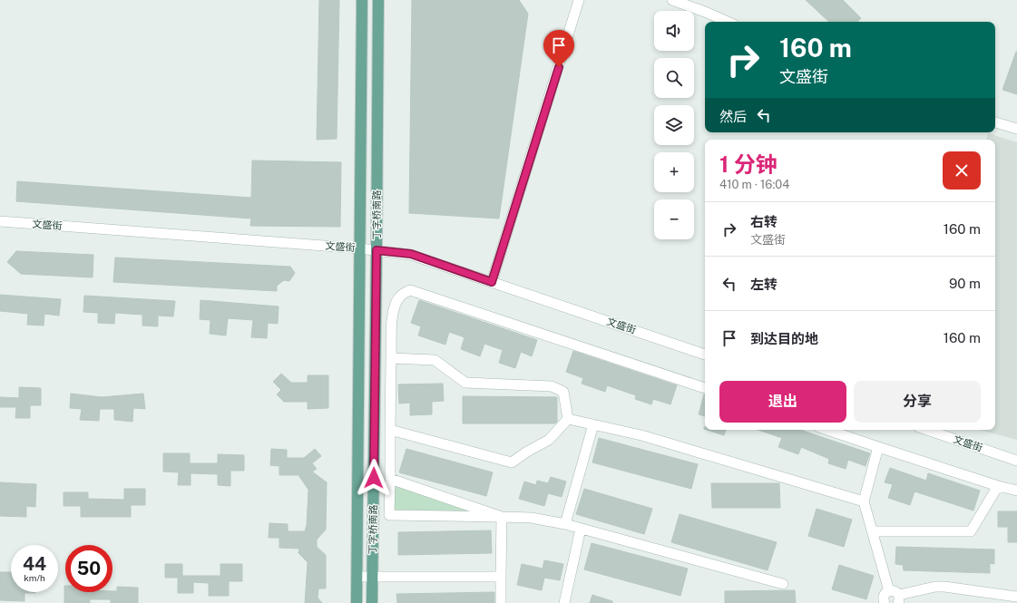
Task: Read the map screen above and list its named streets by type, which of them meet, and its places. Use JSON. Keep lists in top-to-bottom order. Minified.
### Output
{"streets":{"main road":["丁字桥南路"],"street":["文盛街"]},"crossings":[["丁字桥南路","文盛街"]],"page":{"map_buttons":["+","−"],"turn":["160 m","文盛街"],"then":"然后","heading":["1 分钟","410 m · 16:04"],"list":[{"name":"右转","note":"文盛街","value":"160 m"},{"name":"左转","value":"90 m"},{"name":"到达目的地","value":"160 m"}],"buttons":["退出","分享"],"speed":"44 km/h","limit":"50"}}
